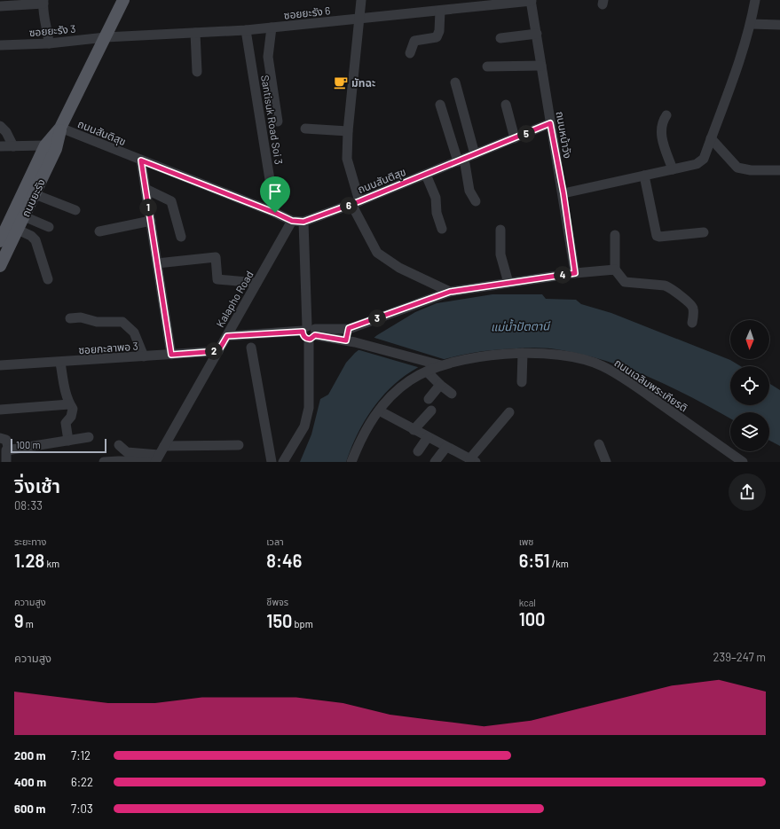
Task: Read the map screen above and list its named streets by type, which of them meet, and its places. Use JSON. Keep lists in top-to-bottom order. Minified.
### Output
{"streets":{"main road":["ถนนยะรัง"],"street":["ซอยยะรัง 6","ซอยยะรัง 3","Santisuk Road Soi 3","ถนนสันติสุข","ถนนหน้าวัง","Kalapho Road","ซอยกะลาพอ 3","ถนนเฉลิมพระเกียรติ"]},"crossings":[["ซอยยะรัง 6","ซอยยะรัง 3"],["ซอยยะรัง 6","Santisuk Road Soi 3"],["ซอยยะรัง 6","ถนนหน้าวัง"],["ซอยยะรัง 6","ถนนยะรัง"],["ซอยยะรัง 3","ถนนยะรัง"],["Santisuk Road Soi 3","ถนนสันติสุข"],["ถนนสันติสุข","ถนนหน้าวัง"],["ถนนสันติสุข","ถนนยะรัง"],["ถนนสันติสุข","Kalapho Road"],["Kalapho Road","ซอยกะลาพอ 3"]],"water":["แม่น้ำปัตตานี"],"places":{"cafe":["มัทฉะ"]},"scale_bar":"100 m","north":"bottom","page":{"pins":["5","6","1","4","3","2"],"scale":"100 m","heading":["วิ่งเช้า","08:33"],"stats":[["ระยะทาง","1.28 km"],["เวลา","8:46"],["เพซ","6:51 /km"],["ความสูง","9 m"],["ชีพจร","150 bpm"],["kcal","100"]],"chart":["ความสูง","239–247 m"],"list":[{"name":"200 m","note":"7:12"},{"name":"400 m","note":"6:22"},{"name":"600 m","note":"7:03"}]}}
